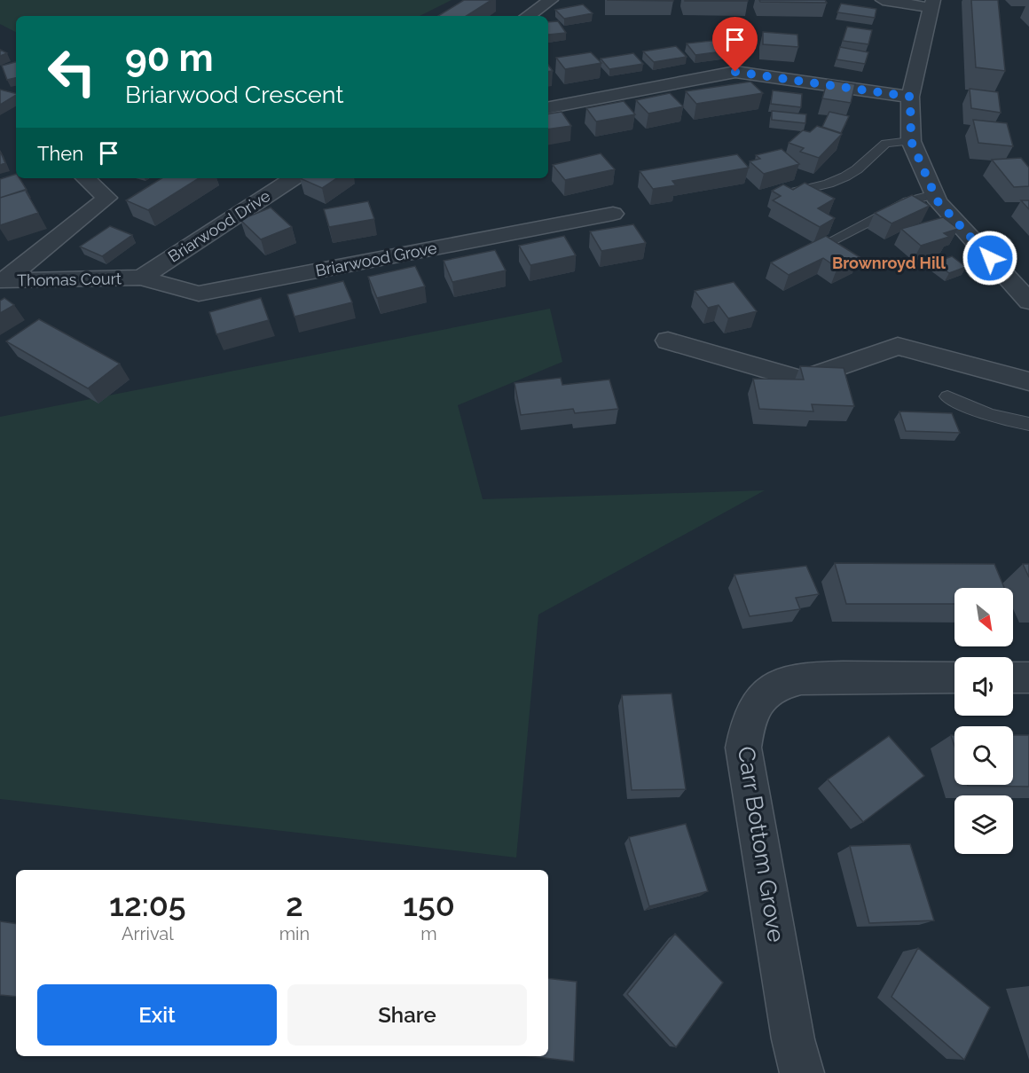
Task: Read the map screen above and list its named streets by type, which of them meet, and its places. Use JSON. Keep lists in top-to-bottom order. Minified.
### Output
{"streets":{"street":["Briarwood Drive","Briarwood Grove","Thomas Court","Carr Bottom Grove"]},"crossings":[["Briarwood Drive","Briarwood Grove"],["Briarwood Drive","Thomas Court"],["Briarwood Grove","Thomas Court"]],"districts":["Brownroyd Hill"],"north":"bottom right","page":{"turn":["90 m","Briarwood Crescent"],"then":"Then","eta":["12:05","Arrival","2","min","150","m"],"buttons":["Exit","Share"]}}
